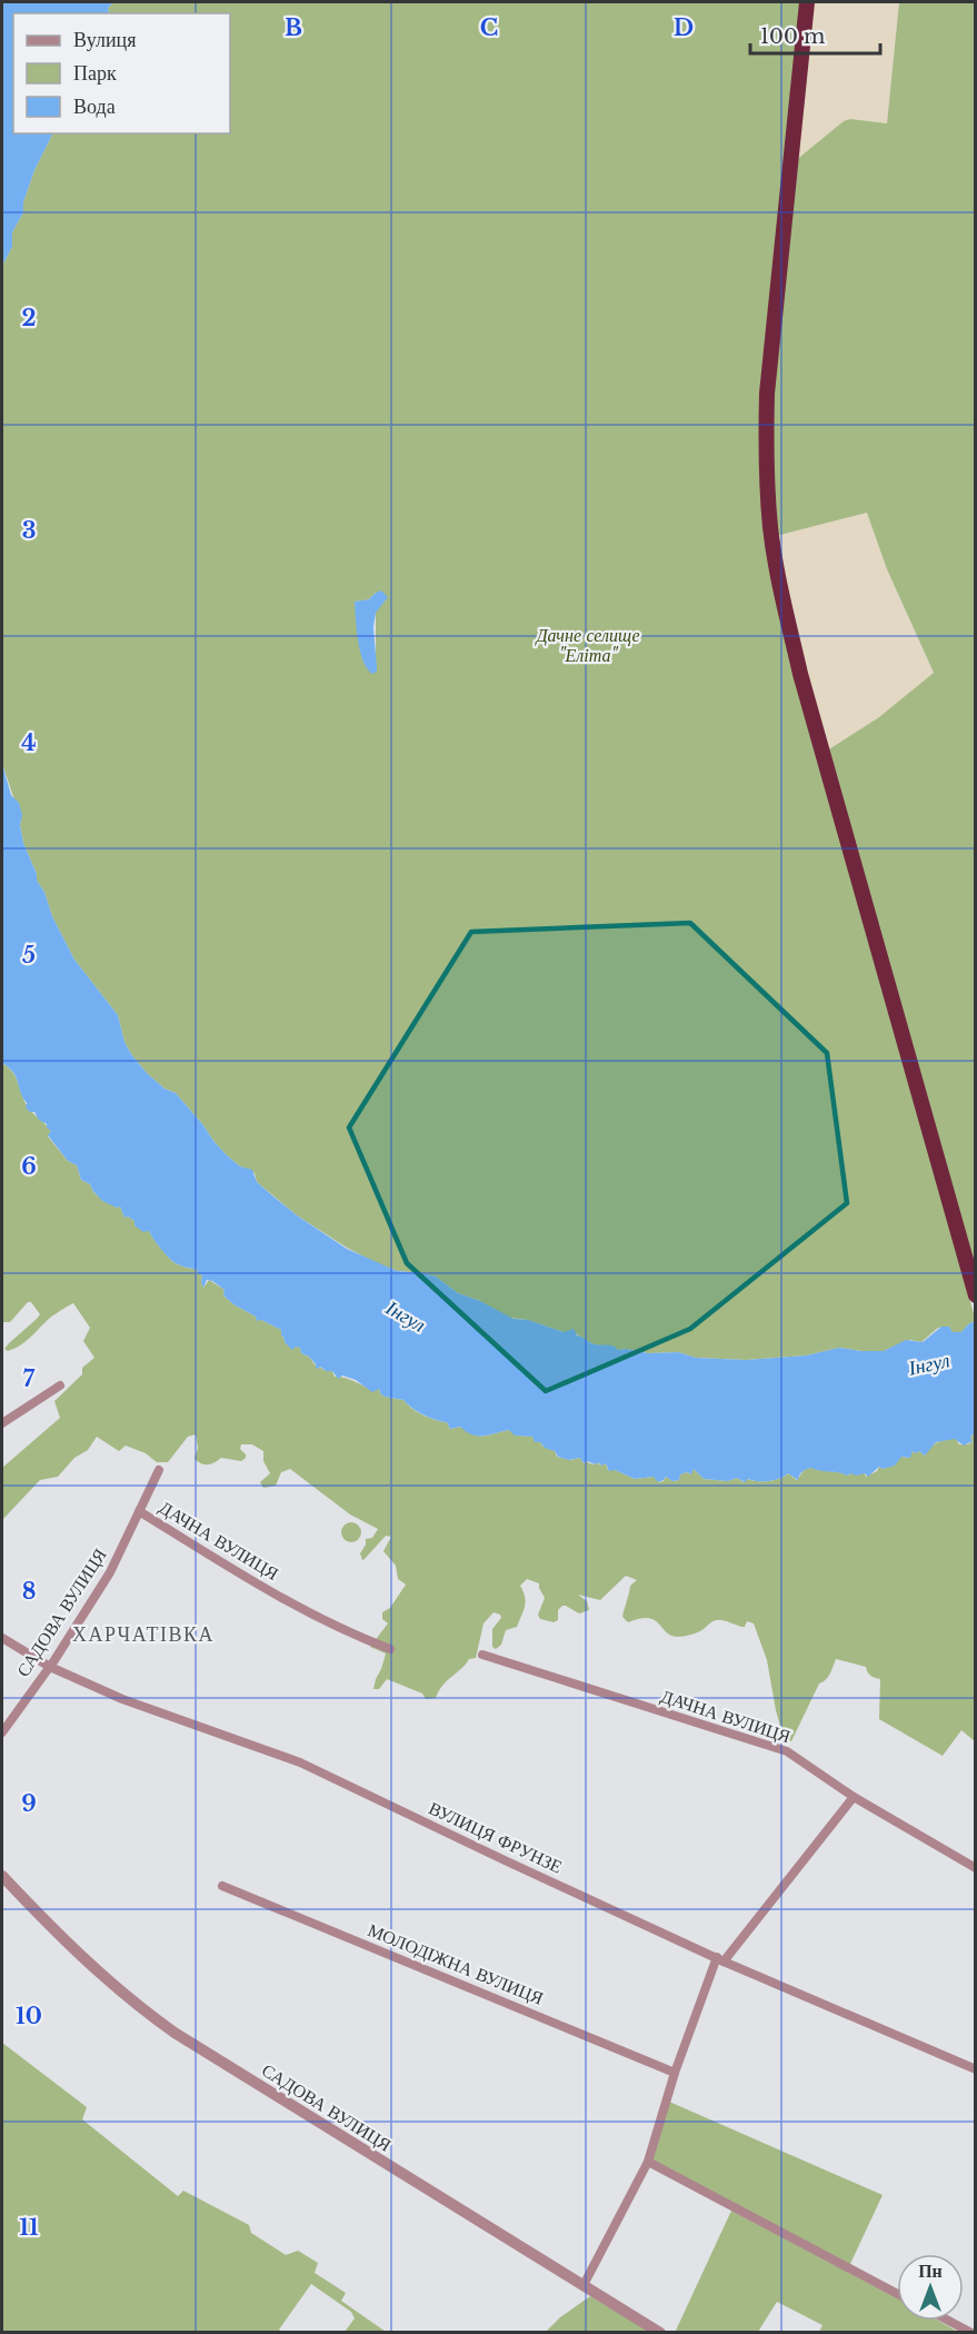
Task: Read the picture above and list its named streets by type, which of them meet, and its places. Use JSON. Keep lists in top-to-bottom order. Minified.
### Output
{"streets":{"street":["ДАЧНА ВУЛИЦЯ","САДОВА ВУЛИЦЯ","ВУЛИЦЯ ФРУНЗЕ","МОЛОДІЖНА ВУЛИЦЯ"]},"crossings":[["ДАЧНА ВУЛИЦЯ","САДОВА ВУЛИЦЯ"],["САДОВА ВУЛИЦЯ","ВУЛИЦЯ ФРУНЗЕ"]],"districts":["ХАРЧАТІВКА"],"water":["Інгул"],"parks":["Дачне селище \"Еліта\""],"legend":["Вулиця","Парк","Вода"],"scale_bar":"100 m","north":"top","grid":{"columns":["B","C","D"],"rows":["2","3","4","5","6","7","8","9","10","11"]}}
